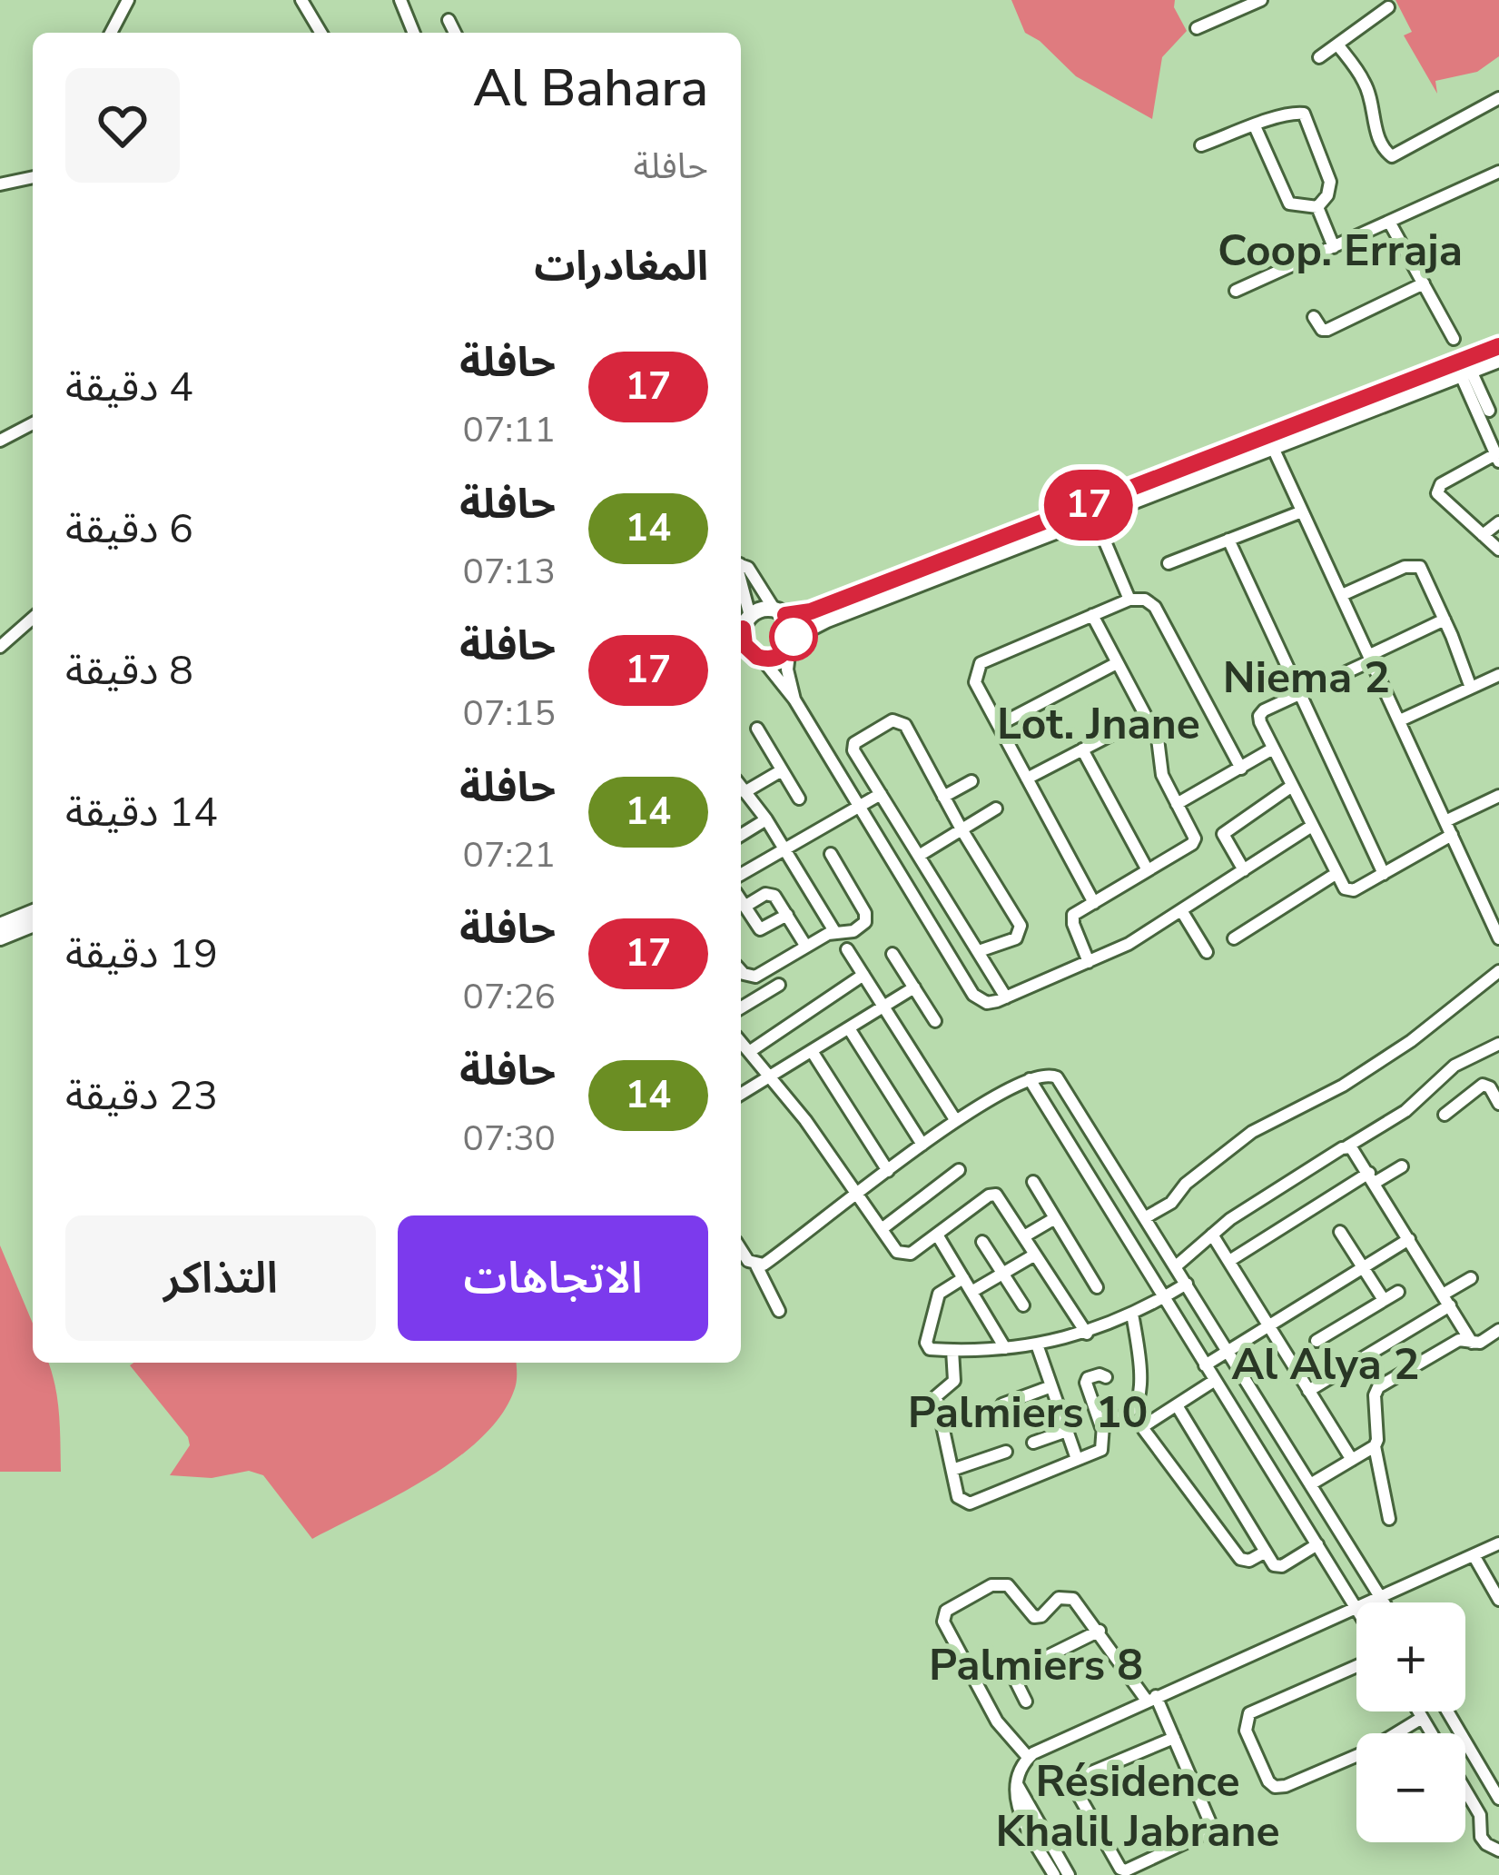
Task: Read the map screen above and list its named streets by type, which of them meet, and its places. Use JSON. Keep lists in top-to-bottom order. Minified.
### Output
{"districts":["Coop. Erraja","Niema 2","Lot. Jnane","Al Alya 2","Palmiers 10","Palmiers 8","Résidence Khalil Jabrane"],"lines":["bus line 17"],"page":{"on_map":"17","heading":[["Al Bahara","حافلة"],"المغادرات"],"list":[{"mark":"17","name":"حافلة","note":"07:11","value":"4 دقيقة"},{"mark":"14","name":"حافلة","note":"07:13","value":"6 دقيقة"},{"mark":"17","name":"حافلة","note":"07:15","value":"8 دقيقة"},{"mark":"14","name":"حافلة","note":"07:21","value":"14 دقيقة"},{"mark":"17","name":"حافلة","note":"07:26","value":"19 دقيقة"},{"mark":"14","name":"حافلة","note":"07:30","value":"23 دقيقة"}],"buttons":["الاتجاهات","التذاكر"],"map_buttons":["+","−"]}}
